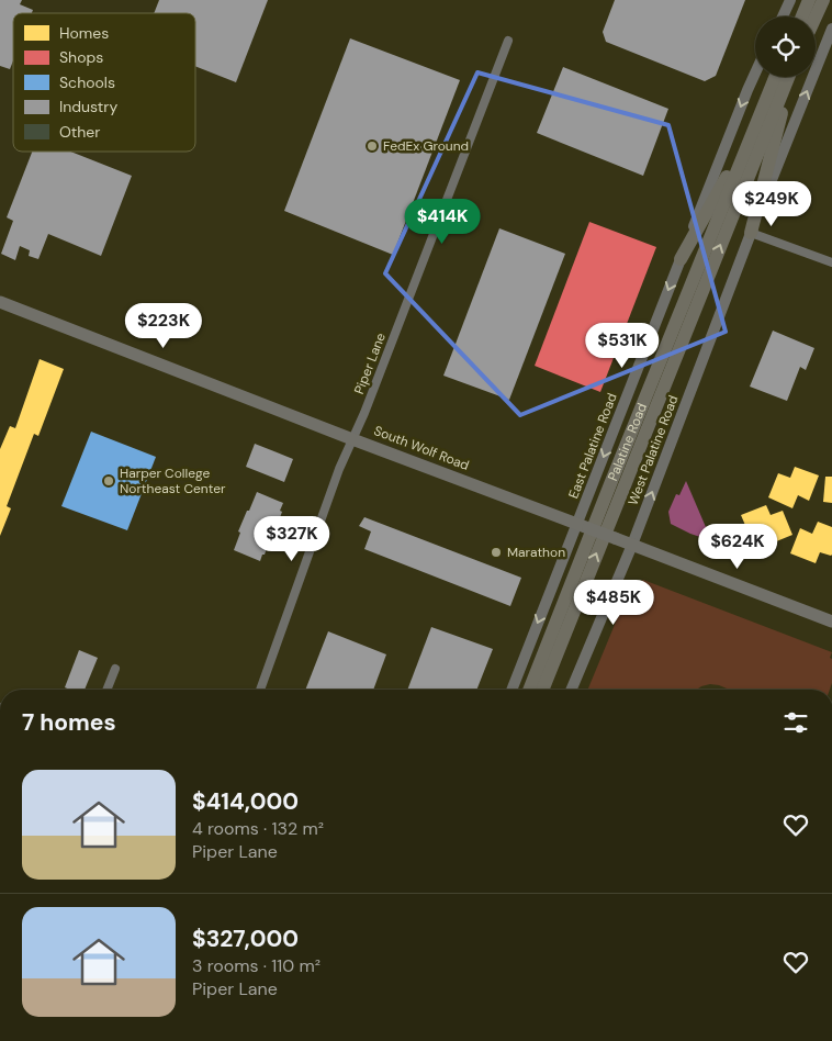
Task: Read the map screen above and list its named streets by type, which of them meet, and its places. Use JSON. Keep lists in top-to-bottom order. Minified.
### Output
{"streets":{"highway":["Palatine Road"],"main road":["South Wolf Road"],"street":["Piper Lane","East Palatine Road","West Palatine Road"]},"crossings":[["Piper Lane","South Wolf Road"],["East Palatine Road","South Wolf Road"],["South Wolf Road","West Palatine Road"]],"one_way":["East Palatine Road","West Palatine Road"],"places":["FedEx Ground","Harper College Northeast Center","Marathon"],"legend":["Homes","Shops","Schools","Industry","Other"],"page":{"price":["$249K","$414K","$223K","$531K","$327K","$624K","$485K"],"heading":"7 homes","list":[{"name":"$414,000","note":"4 rooms · 132 m² · Piper Lane"},{"name":"$327,000","note":"3 rooms · 110 m² · Piper Lane"}]}}
